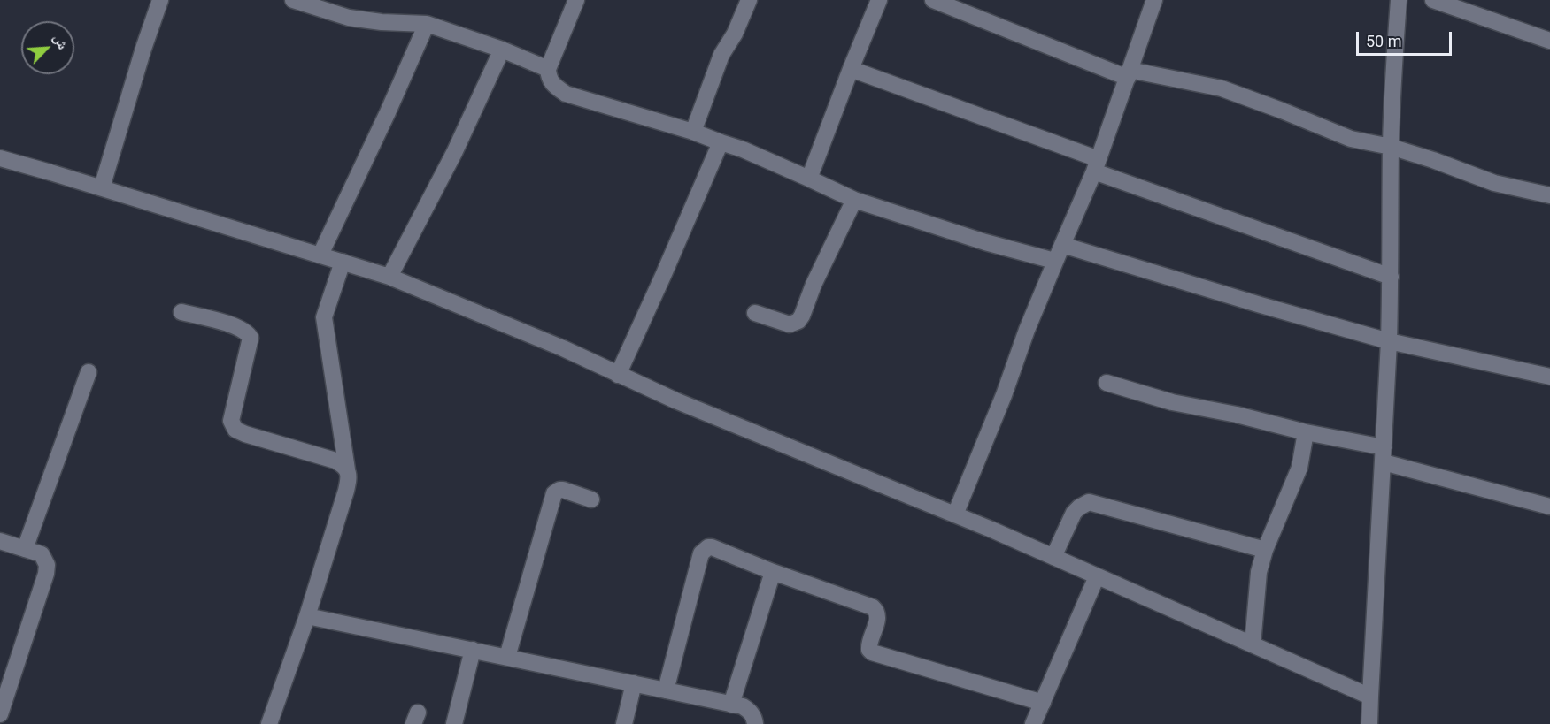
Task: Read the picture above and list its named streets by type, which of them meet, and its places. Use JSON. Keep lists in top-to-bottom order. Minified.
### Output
{"scale_bar":"50 m","north":"top right"}
